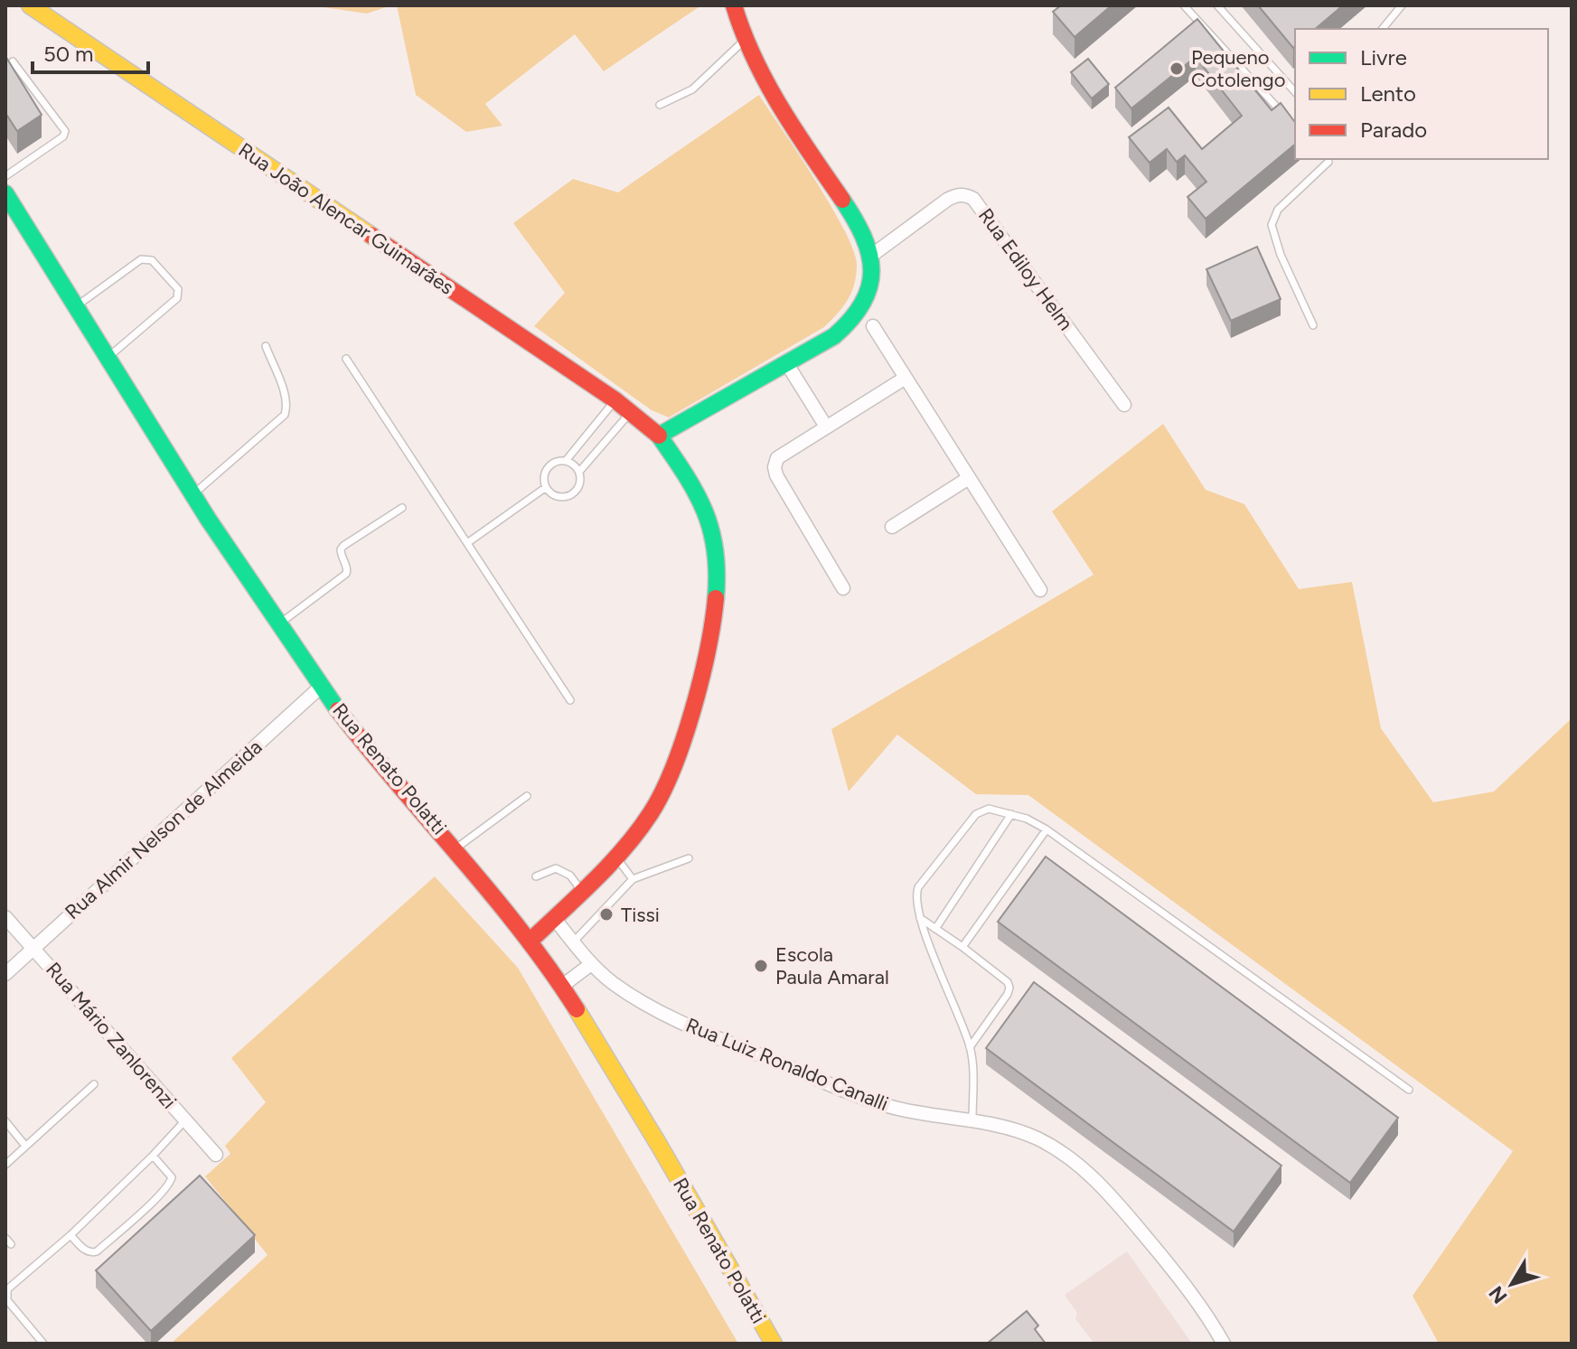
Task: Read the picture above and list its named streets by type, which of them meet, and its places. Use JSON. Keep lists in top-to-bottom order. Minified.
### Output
{"streets":{"main road":["Rua João Alencar Guimarães","Rua Renato Polatti"],"street":["Rua Ediloy Helm","Rua Almir Nelson de Almeida","Rua Mário Zanlorenzi","Rua Luiz Ronaldo Canalli"]},"crossings":[["Rua João Alencar Guimarães","Rua Renato Polatti"],["Rua João Alencar Guimarães","Rua Luiz Ronaldo Canalli"],["Rua Renato Polatti","Rua Almir Nelson de Almeida"],["Rua Almir Nelson de Almeida","Rua Mário Zanlorenzi"]],"places":["Pequeno Cotolengo","Tissi","Escola Paula Amaral"],"legend":["Livre","Lento","Parado"],"scale_bar":"50 m","north":"bottom left"}
